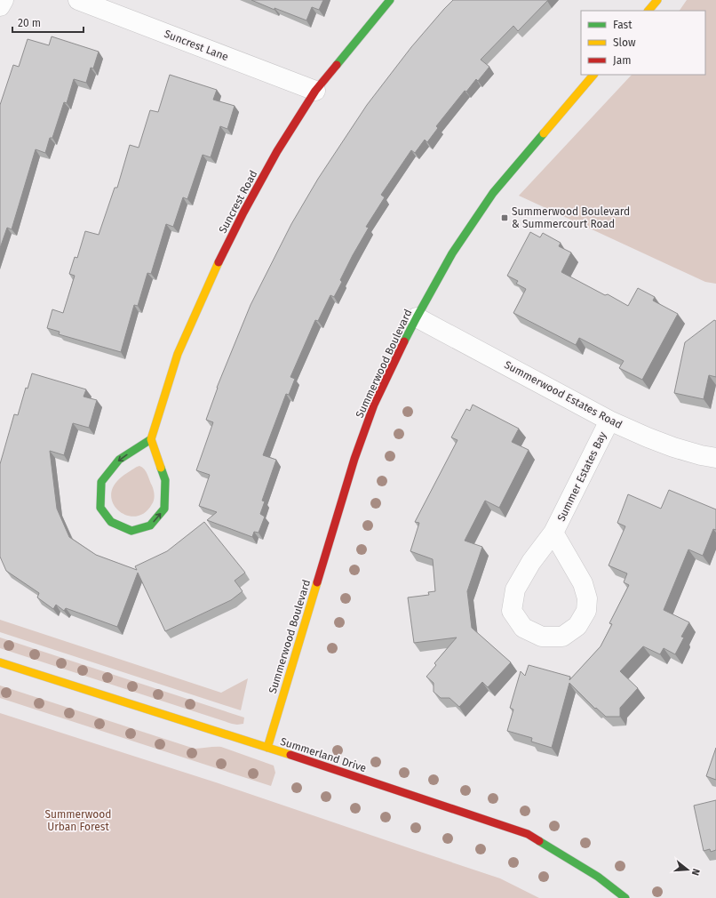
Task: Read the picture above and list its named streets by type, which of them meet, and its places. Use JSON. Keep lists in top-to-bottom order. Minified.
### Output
{"streets":{"street":["Suncrest Lane","Suncrest Road","Summerwood Boulevard","Summerwood Estates Road","Summer Estates Bay","Summerland Drive"]},"crossings":[["Suncrest Lane","Suncrest Road"],["Summerwood Boulevard","Summerwood Estates Road"],["Summerwood Boulevard","Summerland Drive"],["Summerwood Estates Road","Summer Estates Bay"]],"parks":["Summerwood Urban Forest"],"places":{"transit":["Summerwood Boulevard & Summercourt Road"]},"legend":["Fast","Slow","Jam"],"scale_bar":"20 m","north":"right"}
